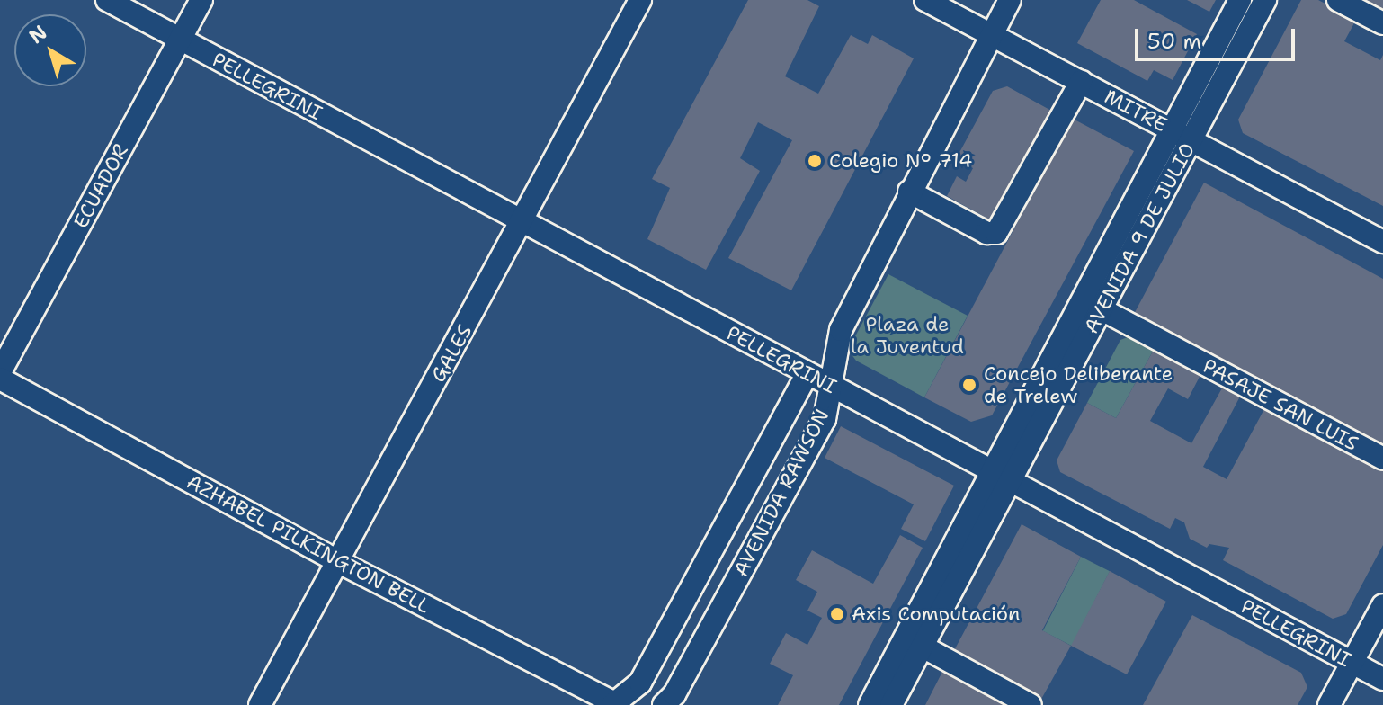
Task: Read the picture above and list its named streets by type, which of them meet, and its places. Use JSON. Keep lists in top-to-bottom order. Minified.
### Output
{"streets":{"street":["PELLEGRINI","MITRE","ECUADOR","AVENIDA 9 DE JULIO","GALES","PASAJE SAN LUIS","AVENIDA RAWSON","AZHABEL PILKINGTON BELL"]},"crossings":[["PELLEGRINI","ECUADOR"],["PELLEGRINI","AVENIDA 9 DE JULIO"],["PELLEGRINI","GALES"],["PELLEGRINI","AVENIDA RAWSON"],["MITRE","AVENIDA 9 DE JULIO"],["MITRE","AVENIDA RAWSON"],["AVENIDA 9 DE JULIO","PASAJE SAN LUIS"],["GALES","AZHABEL PILKINGTON BELL"],["AVENIDA RAWSON","AZHABEL PILKINGTON BELL"]],"parks":["Plaza de la Juventud"],"places":["Colegio N° 714","Concejo Deliberante de Trelew","Axis Computación"],"scale_bar":"50 m","north":"top left"}
